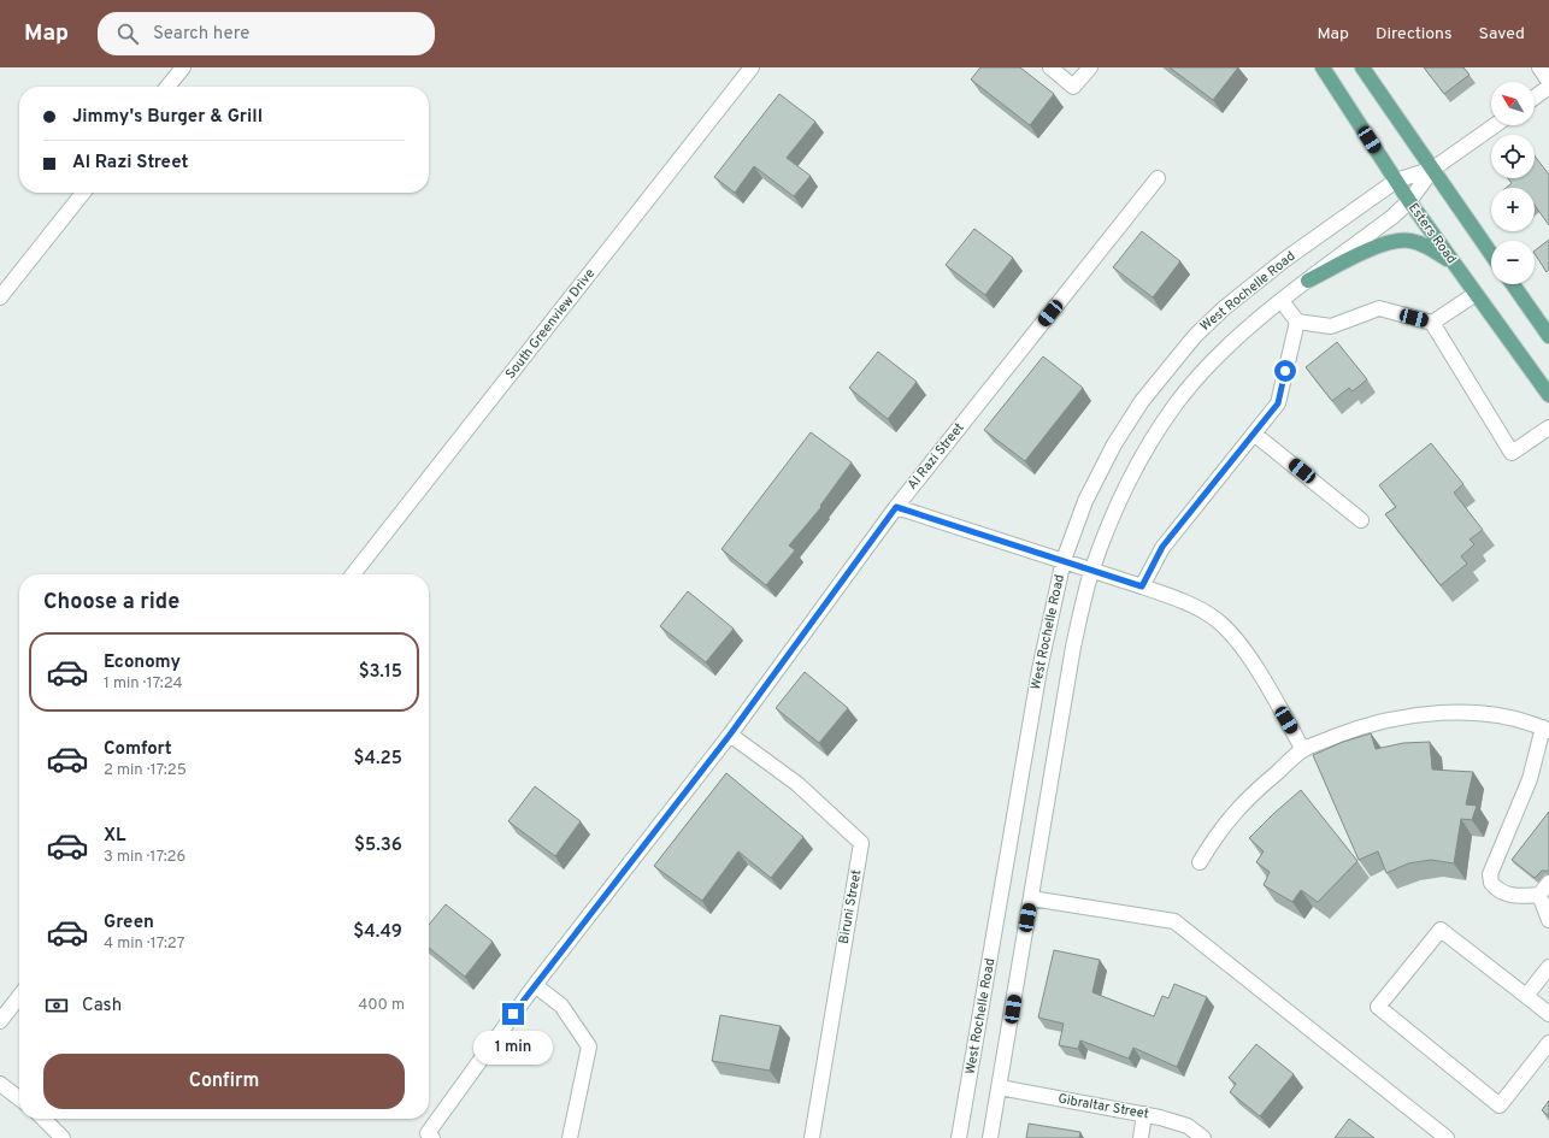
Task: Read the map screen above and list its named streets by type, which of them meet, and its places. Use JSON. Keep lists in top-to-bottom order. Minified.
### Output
{"streets":{"main road":["Esters Road"],"street":["West Rochelle Road","South Greenview Drive","Al Razi Street","Biruni Street","Gibraltar Street"]},"crossings":[["Esters Road","West Rochelle Road"],["West Rochelle Road","Gibraltar Street"],["Al Razi Street","Biruni Street"]],"north":"top left","page":{"header":"Map","search":"Search here","nav":["Map","Directions","Saved"],"map_buttons":["+","−"],"banner":["Jimmy's Burger & Grill","Al Razi Street"],"heading":"Choose a ride","list":[{"name":"Economy","note":"1 min · 17:24","value":"$3.15"},{"name":"Comfort","note":"2 min · 17:25","value":"$4.25"},{"name":"XL","note":"3 min · 17:26","value":"$5.36"},{"name":"Green","note":"4 min · 17:27","value":"$4.49"}],"pay":["Cash","400 m"],"bubble":"1 min","buttons":"Confirm"}}
